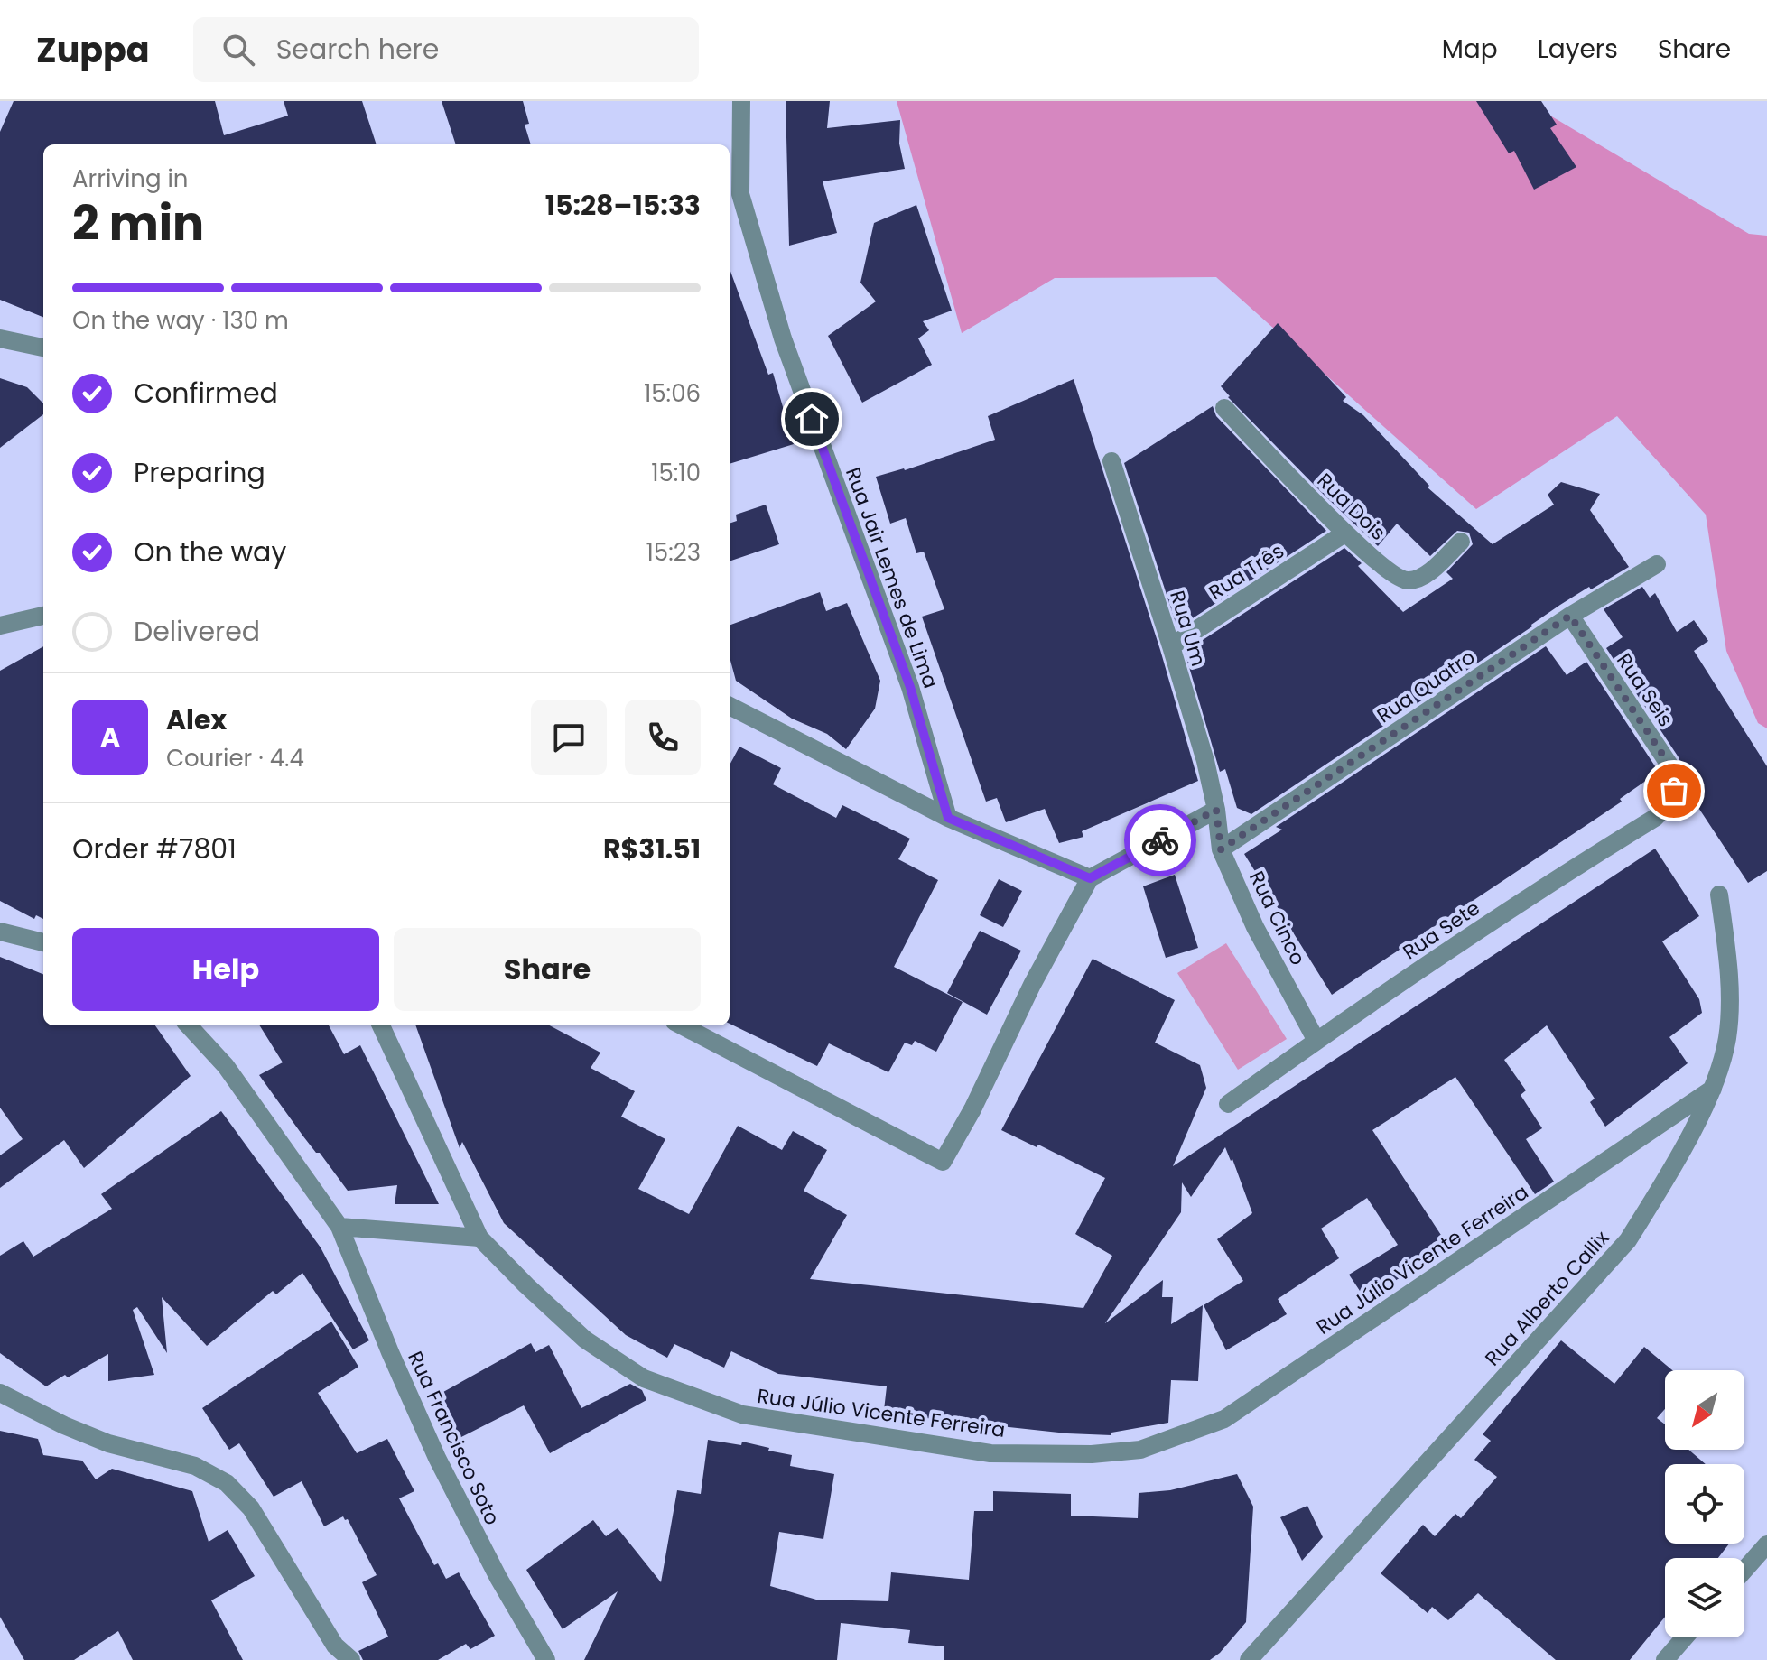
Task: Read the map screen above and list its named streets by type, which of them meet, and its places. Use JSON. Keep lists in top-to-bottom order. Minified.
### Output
{"streets":{"street":["Rua Dois","Rua Três","Rua Jair Lemes de Lima","Rua Um","Rua Quatro","Rua Seis","Rua Cinco","Rua Sete","Rua Júlio Vicente Ferreira","Rua Alberto Callix","Rua Francisco Soto"]},"crossings":[["Rua Dois","Rua Três"],["Rua Três","Rua Um"],["Rua Um","Rua Cinco"],["Rua Quatro","Rua Seis"],["Rua Quatro","Rua Cinco"],["Rua Seis","Rua Sete"],["Rua Cinco","Rua Sete"],["Rua Júlio Vicente Ferreira","Rua Alberto Callix"]],"north":"bottom left","page":{"header":"Zuppa","search":"Search here","nav":["Map","Layers","Share"],"heading":["2 min","Arriving in","15:28–15:33"],"panel":["Alex","Courier · 4.4","Order #7801","R$31.51"],"bar":"On the way · 130 m","list":[["Confirmed","15:06"],["Preparing","15:10"],["On the way","15:23"],"Delivered"],"round":"A","buttons":["Help","Share"]}}
